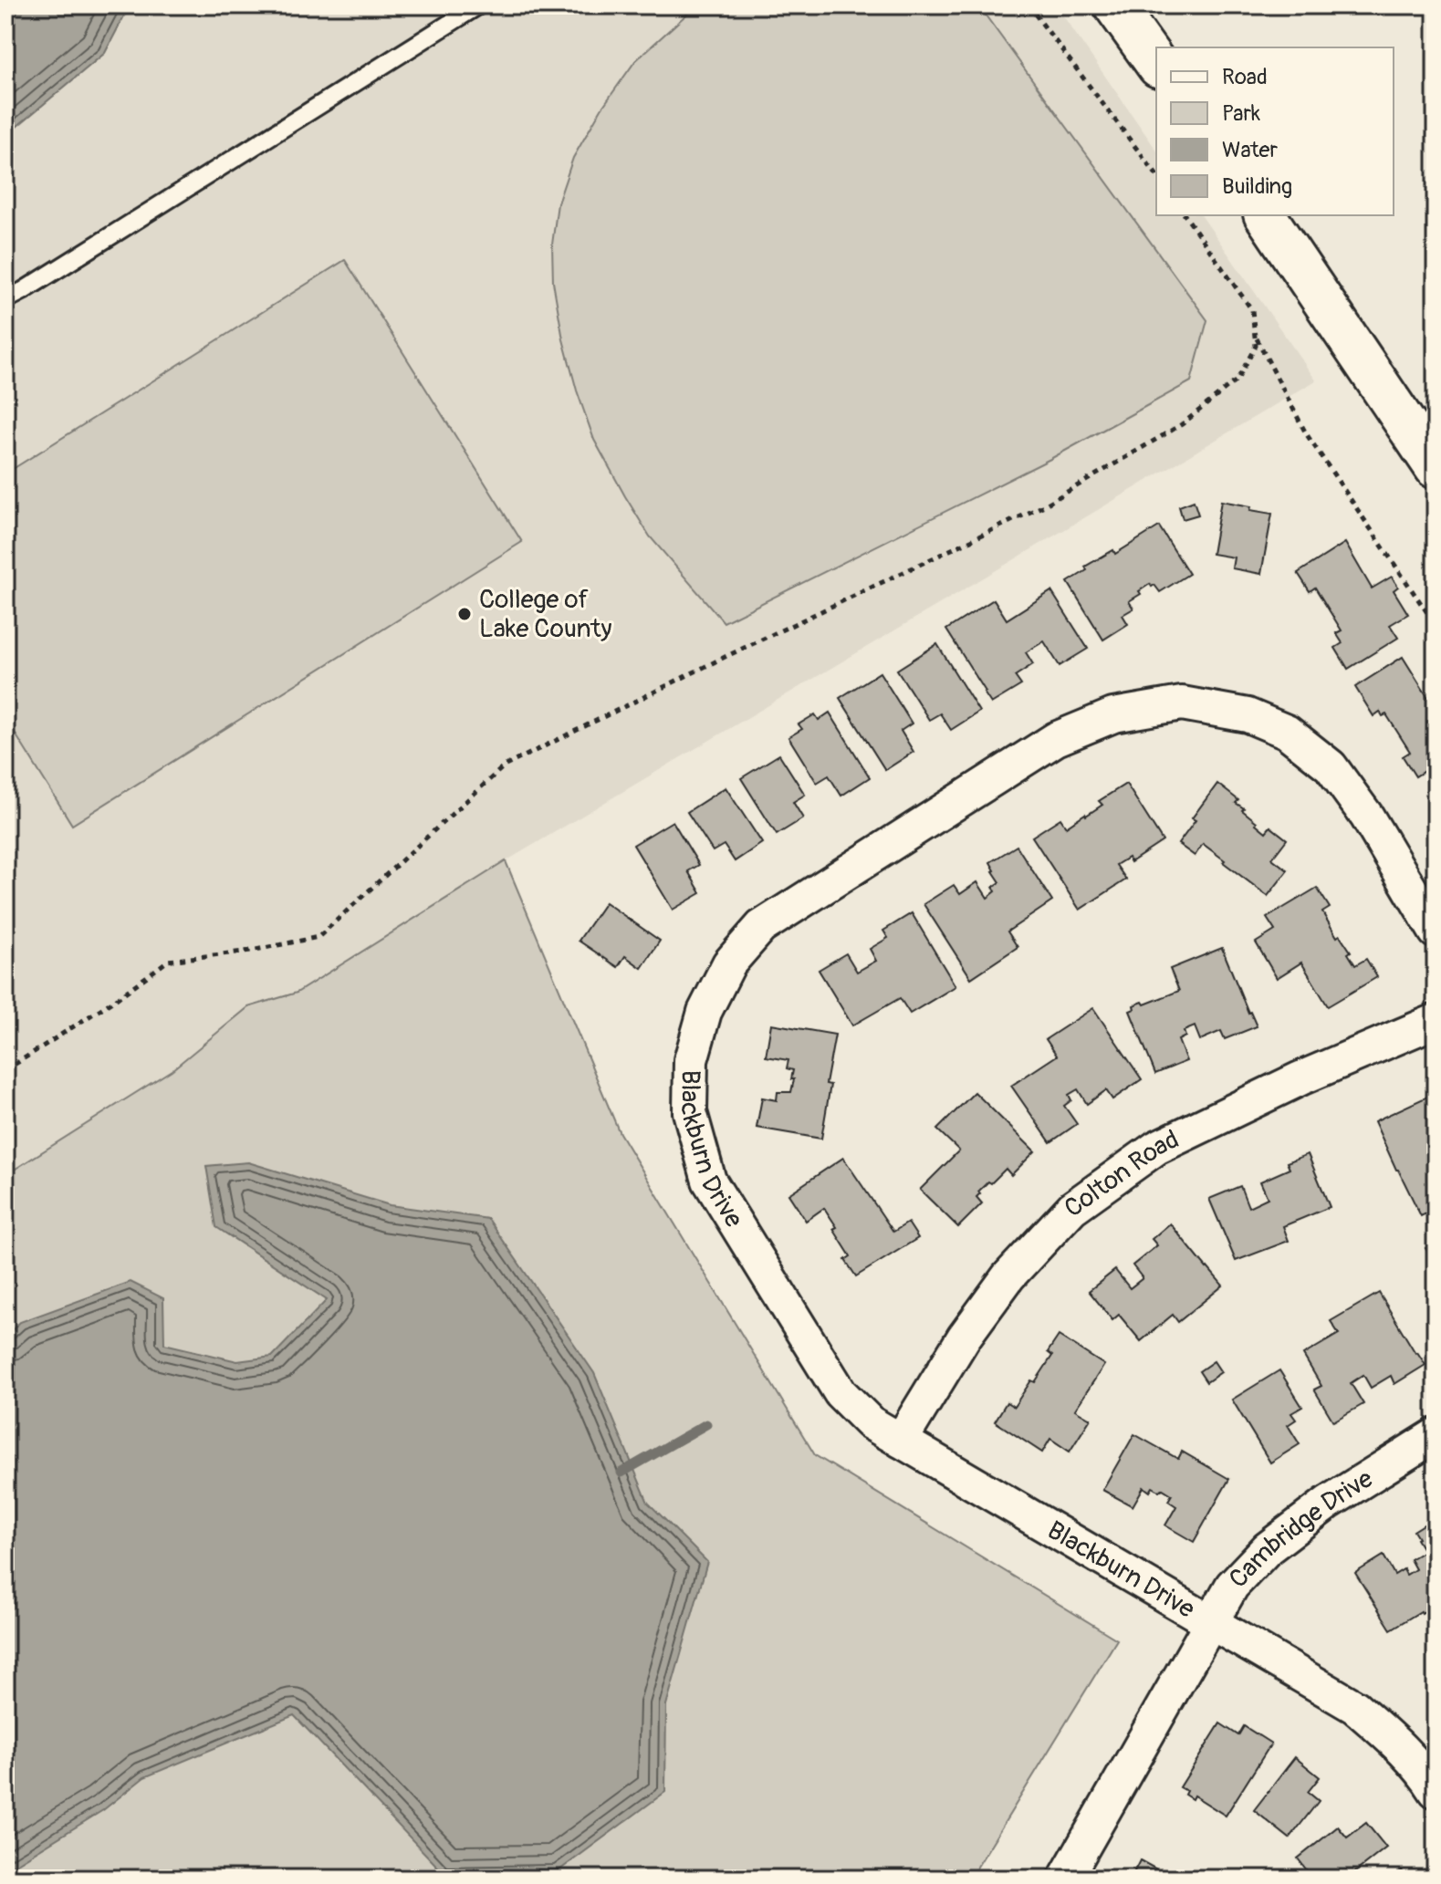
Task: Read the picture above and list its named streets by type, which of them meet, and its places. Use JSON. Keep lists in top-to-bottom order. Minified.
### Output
{"streets":{"street":["Blackburn Drive","Colton Road","Cambridge Drive"]},"crossings":[["Blackburn Drive","Colton Road"],["Blackburn Drive","Cambridge Drive"]],"places":["College of Lake County"],"legend":["Road","Park","Water","Building"]}
